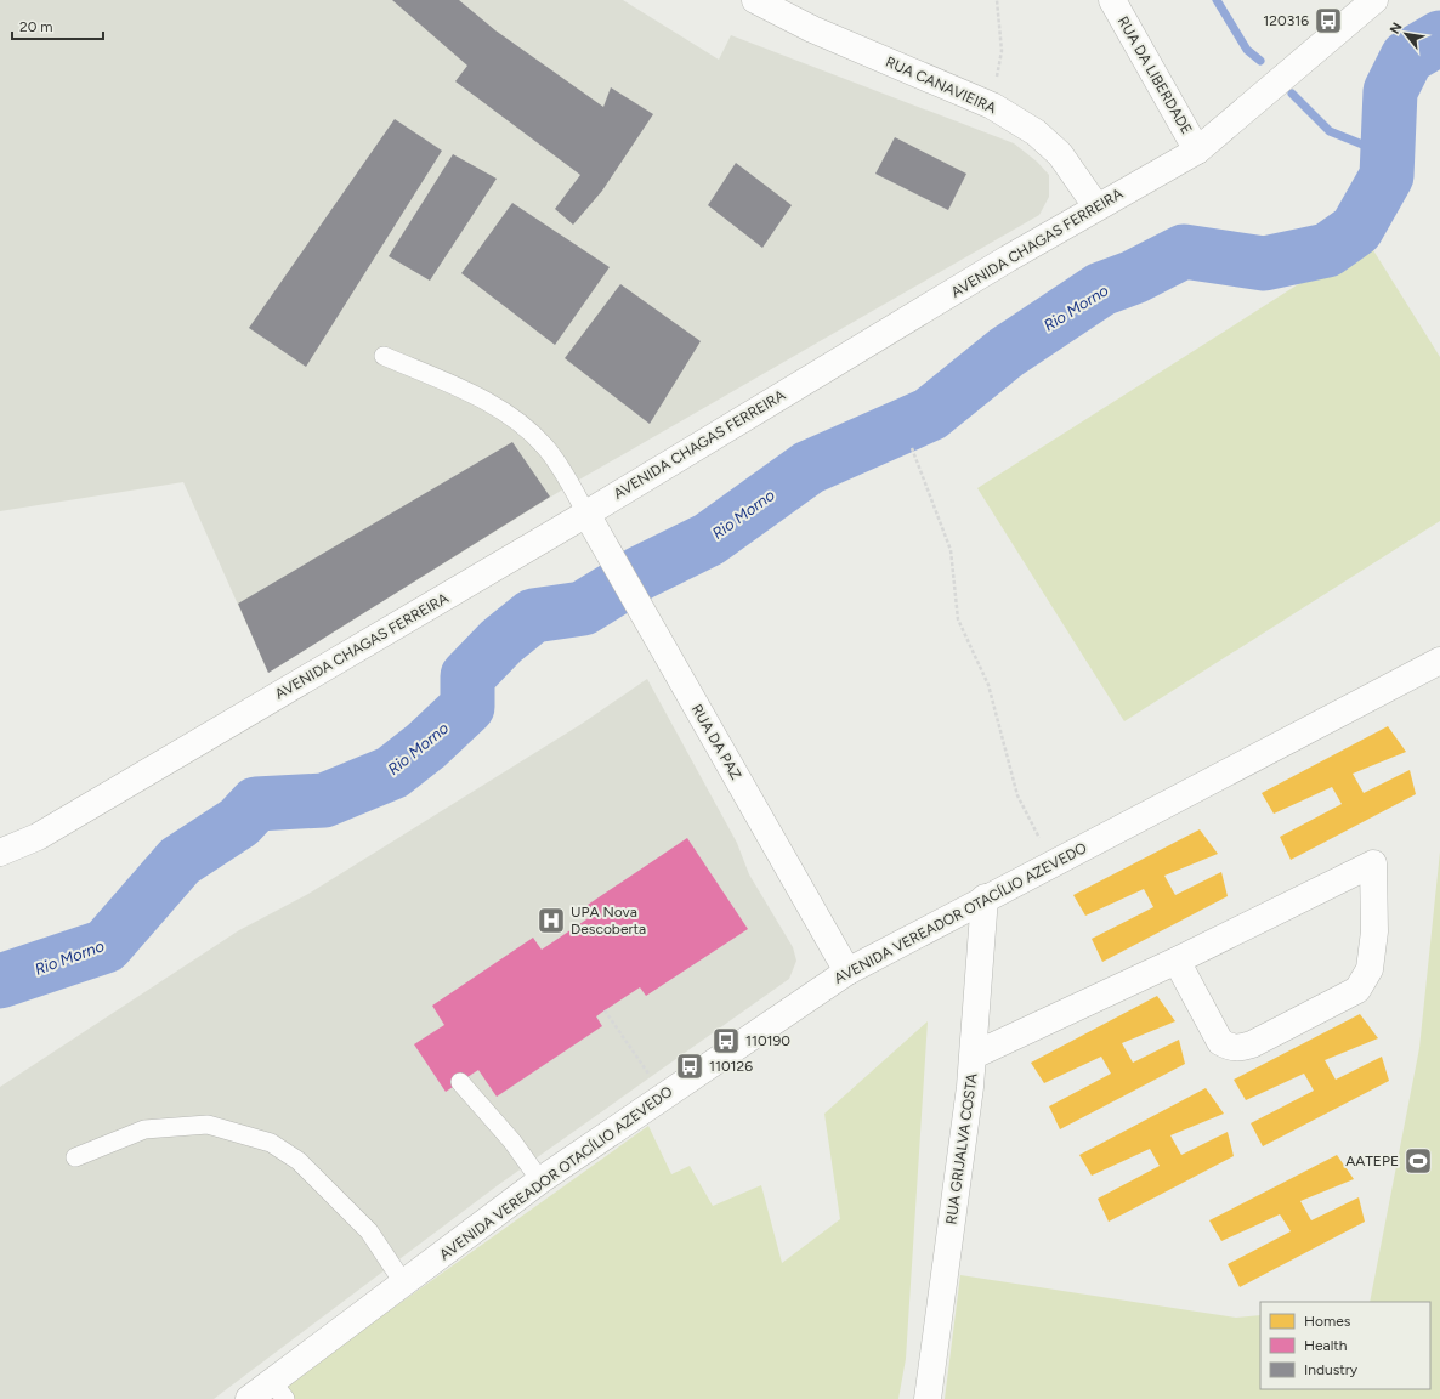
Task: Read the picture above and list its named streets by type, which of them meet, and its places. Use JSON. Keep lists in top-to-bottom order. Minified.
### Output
{"streets":{"street":["RUA DA LIBERDADE","RUA CANAVIEIRA","AVENIDA CHAGAS FERREIRA","RUA DA PAZ","AVENIDA VEREADOR OTACÍLIO AZEVEDO","RUA GRIJALVA COSTA"]},"crossings":[["RUA DA LIBERDADE","AVENIDA CHAGAS FERREIRA"],["RUA CANAVIEIRA","AVENIDA CHAGAS FERREIRA"],["AVENIDA CHAGAS FERREIRA","RUA DA PAZ"],["RUA DA PAZ","AVENIDA VEREADOR OTACÍLIO AZEVEDO"],["AVENIDA VEREADOR OTACÍLIO AZEVEDO","RUA GRIJALVA COSTA"]],"water":["Rio Morno"],"places":{"bus stop":["120316","110190","110126"],"hospital":["UPA Nova Descoberta"],"sports":["AATEPE"]},"legend":["Homes","Health","Industry"],"scale_bar":"20 m","north":"top left"}
